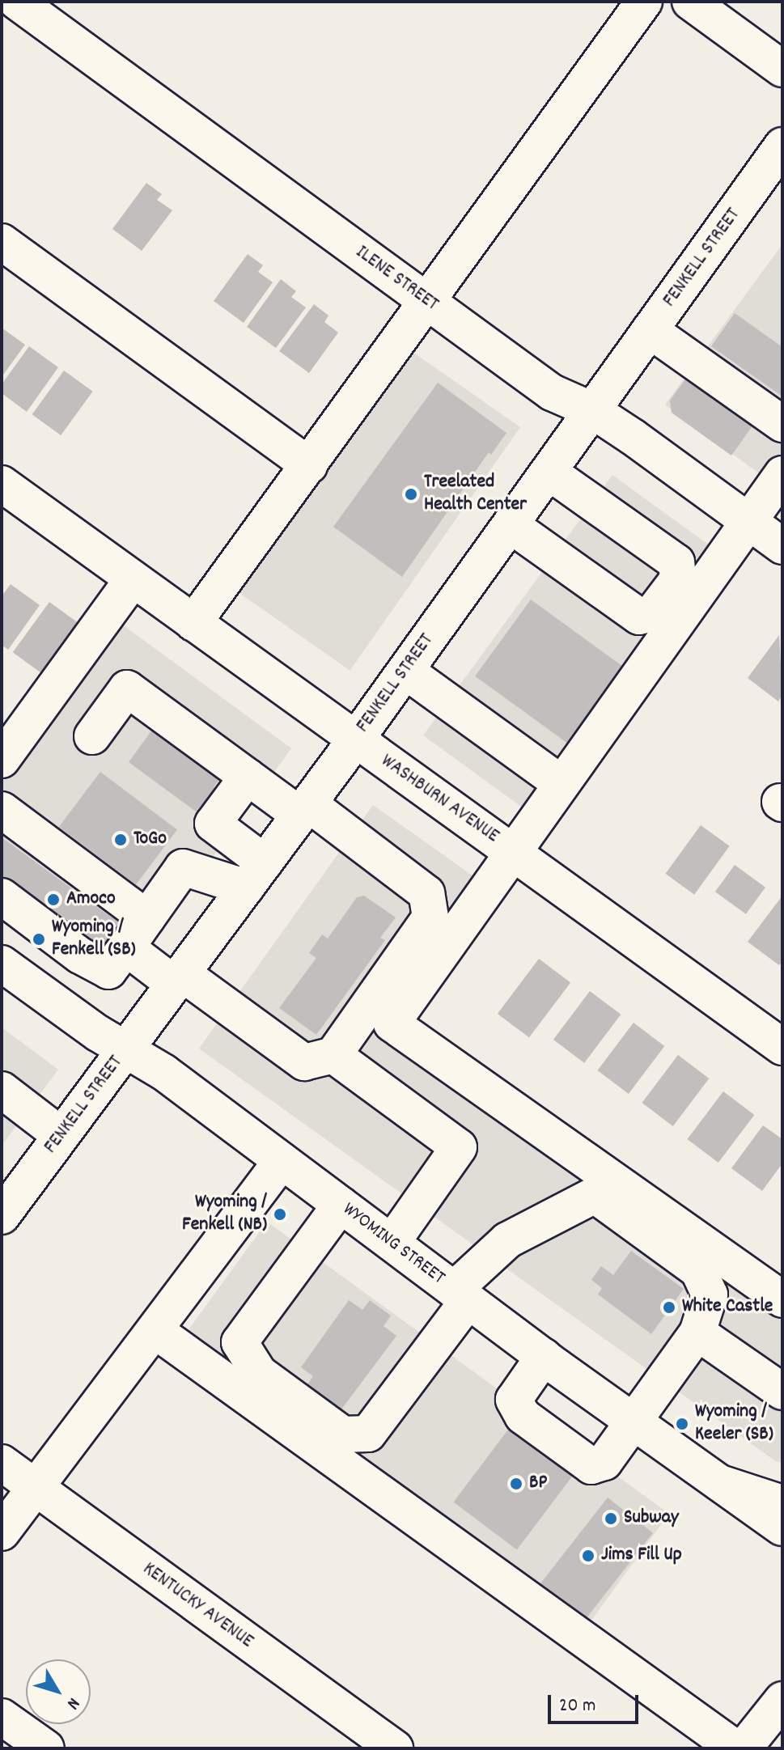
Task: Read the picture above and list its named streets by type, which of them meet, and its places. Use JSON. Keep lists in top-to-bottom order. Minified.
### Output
{"streets":{"street":["FENKELL STREET","ILENE STREET","WASHBURN AVENUE","WYOMING STREET","KENTUCKY AVENUE"]},"crossings":[["FENKELL STREET","ILENE STREET"],["FENKELL STREET","WASHBURN AVENUE"],["FENKELL STREET","WYOMING STREET"]],"places":["Treelated Health Center","ToGo","Amoco","Wyoming / Fenkell (SB)","Wyoming / Fenkell (NB)","White Castle","Wyoming / Keeler (SB)","BP","Subway","Jims Fill Up"],"scale_bar":"20 m","north":"bottom right"}
